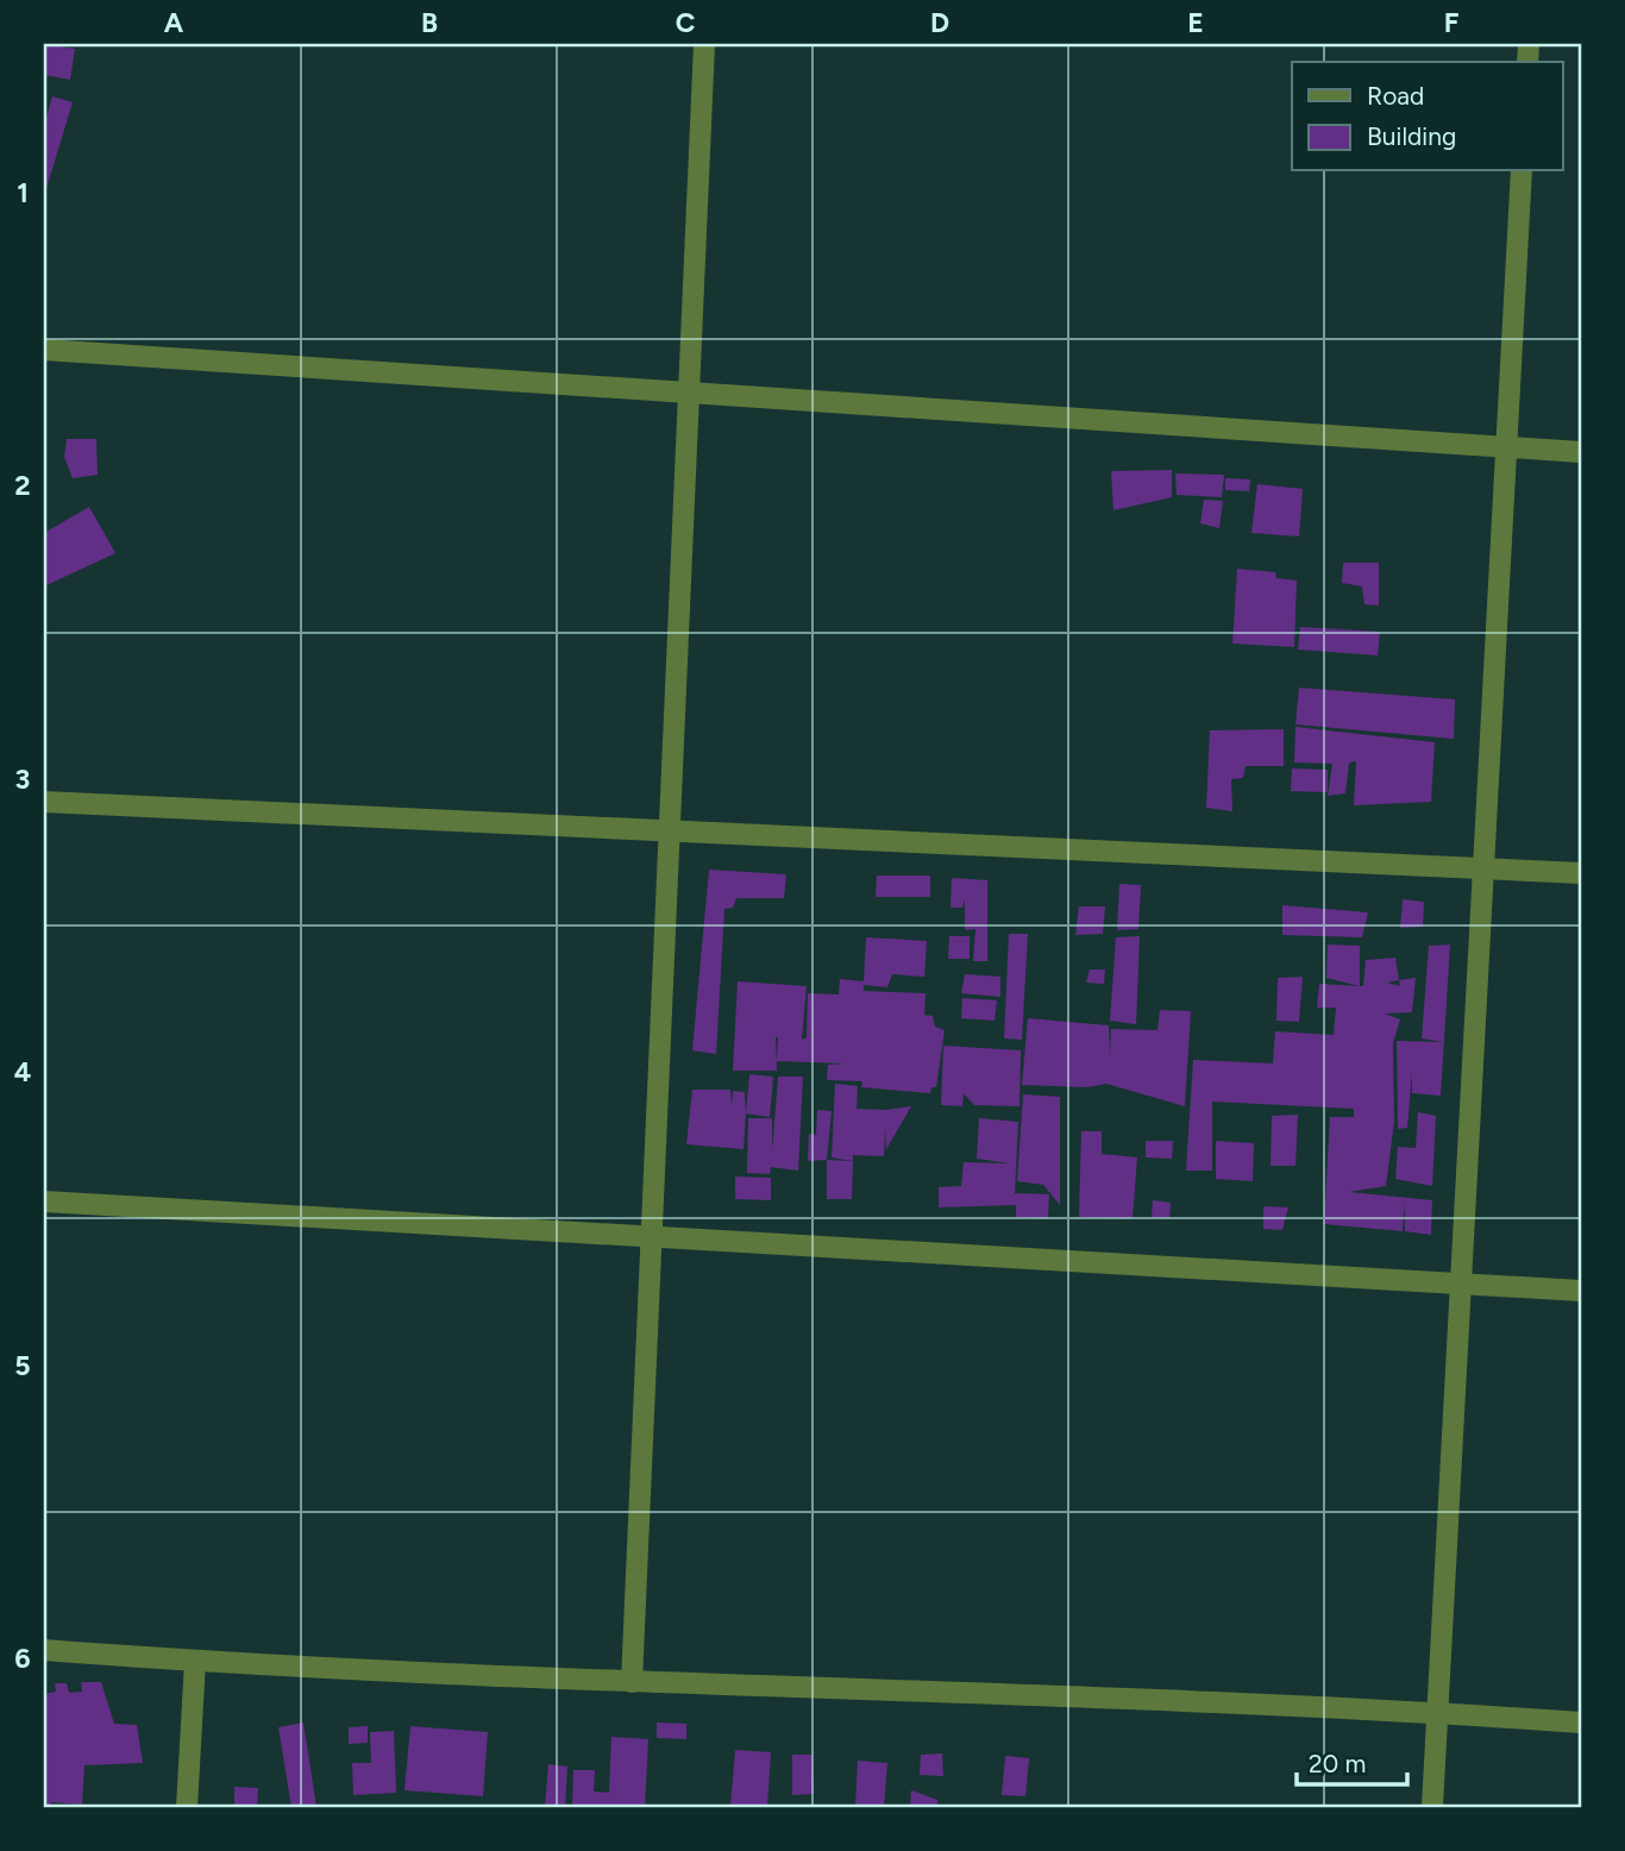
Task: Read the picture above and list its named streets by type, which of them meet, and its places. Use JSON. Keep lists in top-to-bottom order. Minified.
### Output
{"legend":["Road","Building"],"scale_bar":"20 m","grid":{"columns":["A","B","C","D","E","F"],"rows":["1","2","3","4","5","6"]}}
